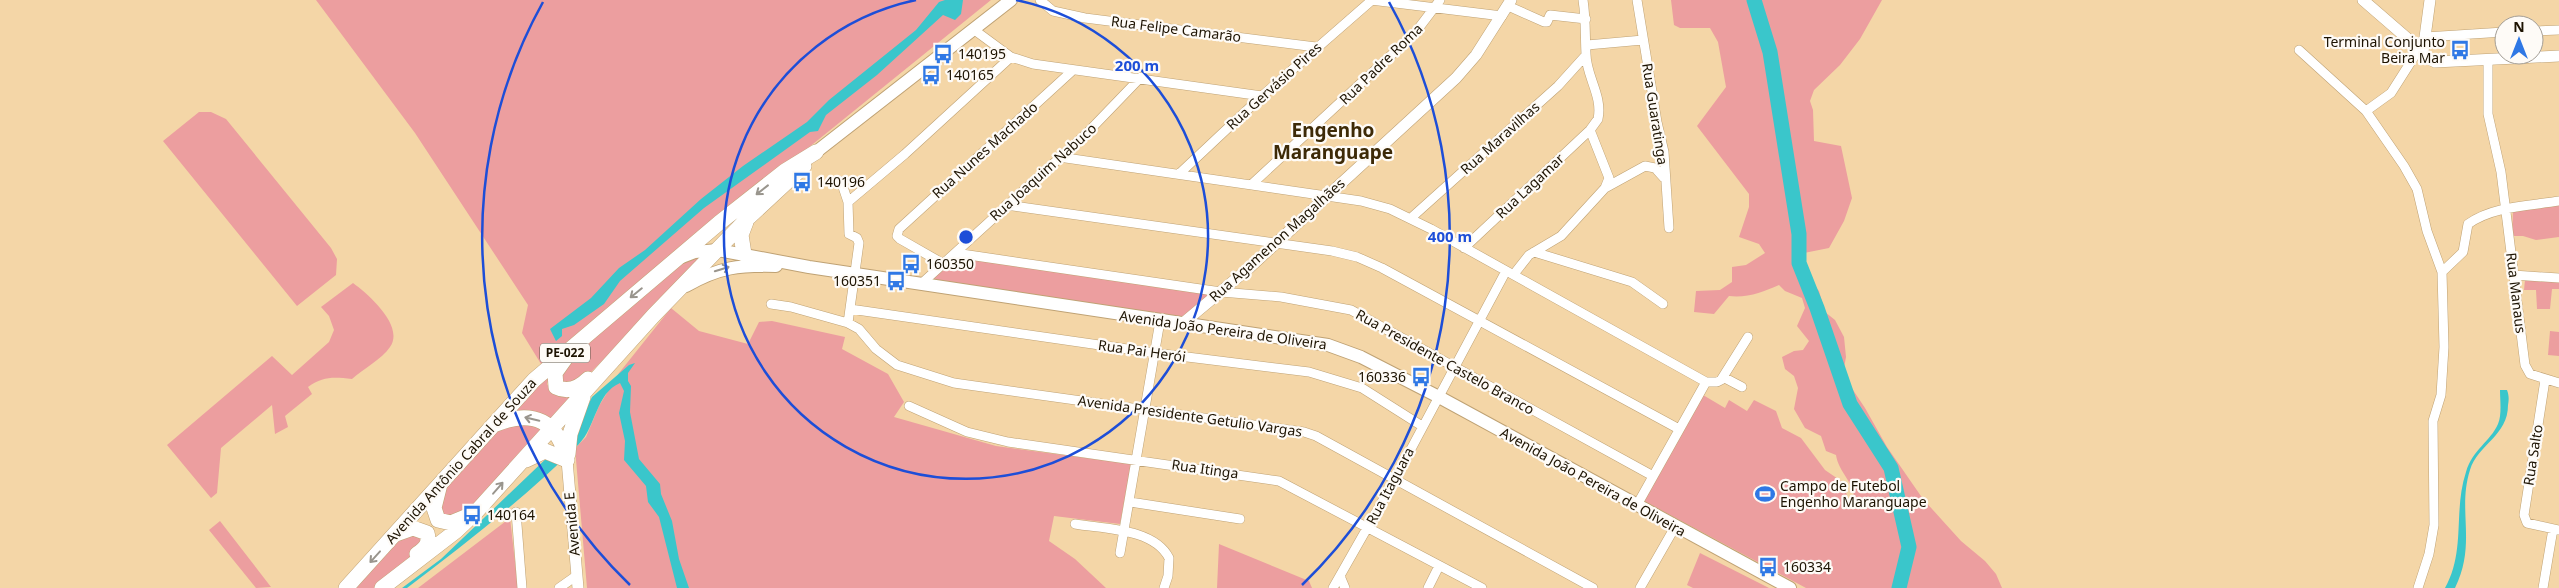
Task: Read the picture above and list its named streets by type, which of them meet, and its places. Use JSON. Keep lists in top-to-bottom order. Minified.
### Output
{"streets":{"highway":["PE-022","Avenida Antônio Cabral de Souza"],"main road":["Avenida João Pereira de Oliveira"],"street":["Rua Felipe Camarão","Rua Padre Roma","Rua Gervásio Pires","Rua Guaratinga","Rua Maravilhas","Rua Nunes Machado","Rua Joaquim Nabuco","Rua Lagamar","Rua Agamenon Magalhães","Rua Manaus","Rua Pai Herói","Rua Presidente Castelo Branco","Avenida Presidente Getulio Vargas","Rua Salto","Rua Itinga","Rua Itaguara","Avenida E"]},"crossings":[["Rua Felipe Camarão","Rua Gervásio Pires"],["Rua Guaratinga","Rua Itaguara"],["Rua Nunes Machado","Rua Joaquim Nabuco"],["Rua Joaquim Nabuco","Avenida João Pereira de Oliveira"],["Rua Joaquim Nabuco","Rua Presidente Castelo Branco"],["Rua Agamenon Magalhães","Avenida João Pereira de Oliveira"],["Rua Agamenon Magalhães","Rua Presidente Castelo Branco"],["Rua Manaus","Rua Salto"],["Avenida João Pereira de Oliveira","Avenida Antônio Cabral de Souza"],["Avenida João Pereira de Oliveira","Rua Itaguara"],["Rua Pai Herói","Rua Itaguara"],["Rua Presidente Castelo Branco","Rua Itaguara"],["Avenida Presidente Getulio Vargas","Rua Itaguara"],["Rua Itinga","Rua Itaguara"]],"districts":["Engenho Maranguape"],"places":{"bus stop":["Terminal Conjunto Beira Mar","140195","140165","140196","160350","160351","160336","140164","160334"],"sports":["Campo de Futebol Engenho Maranguape"]},"north":"top","rings":["200 m","400 m"]}
